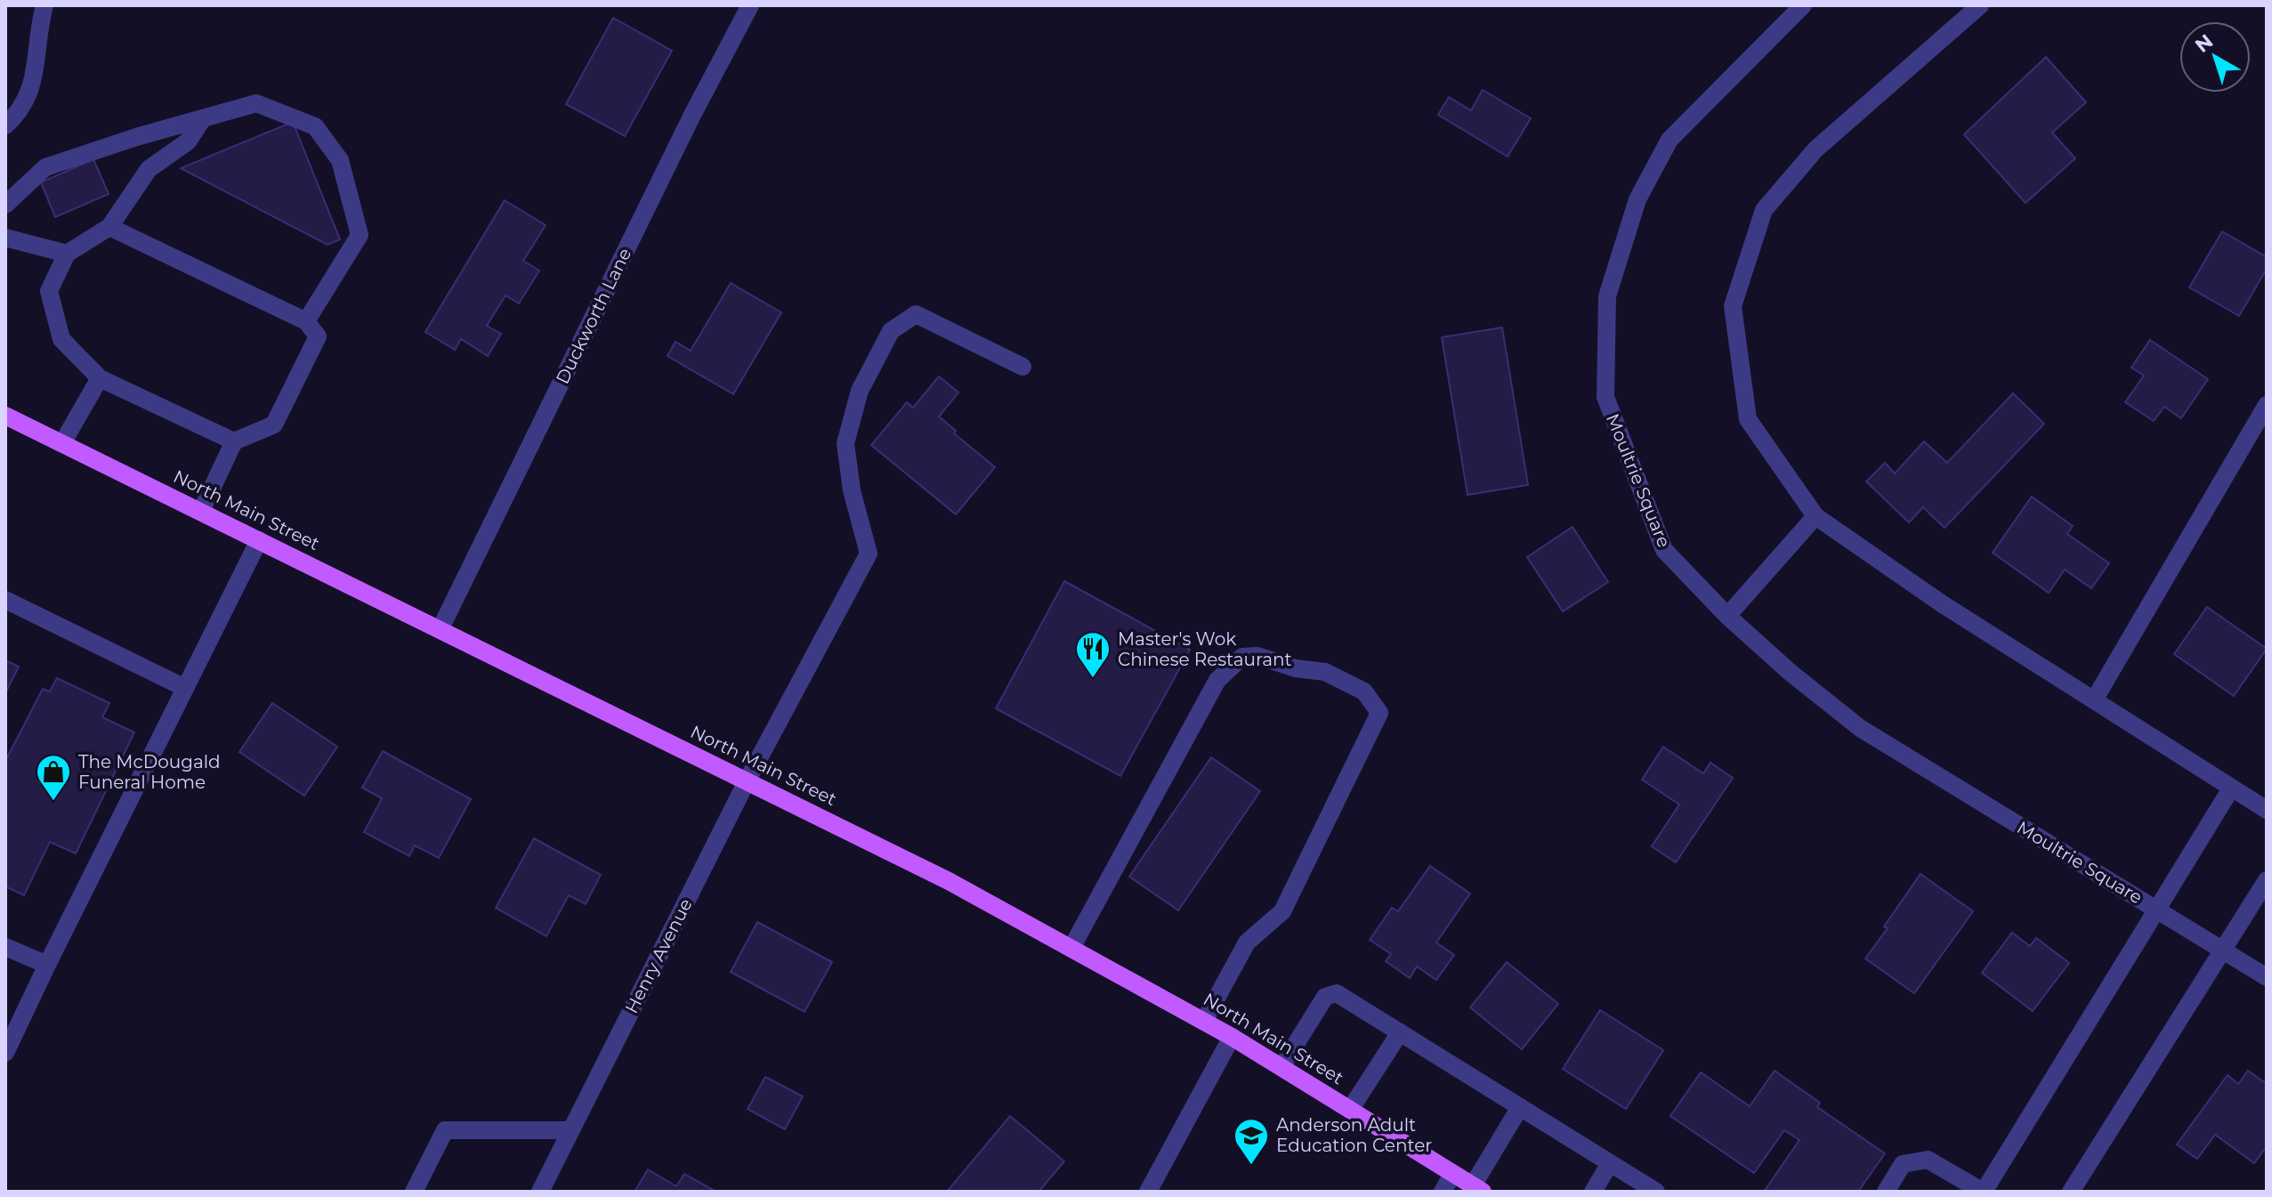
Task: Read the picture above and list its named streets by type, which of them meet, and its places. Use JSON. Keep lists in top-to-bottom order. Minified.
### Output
{"streets":{"main road":["North Main Street"],"street":["Duckworth Lane","Moultrie Square","Henry Avenue"]},"crossings":[["Duckworth Lane","North Main Street"],["North Main Street","Henry Avenue"]],"places":{"restaurant":["Master's Wok Chinese Restaurant"],"shop":["The McDougald Funeral Home"],"school or university":["Anderson Adult Education Center"]},"north":"top left"}
